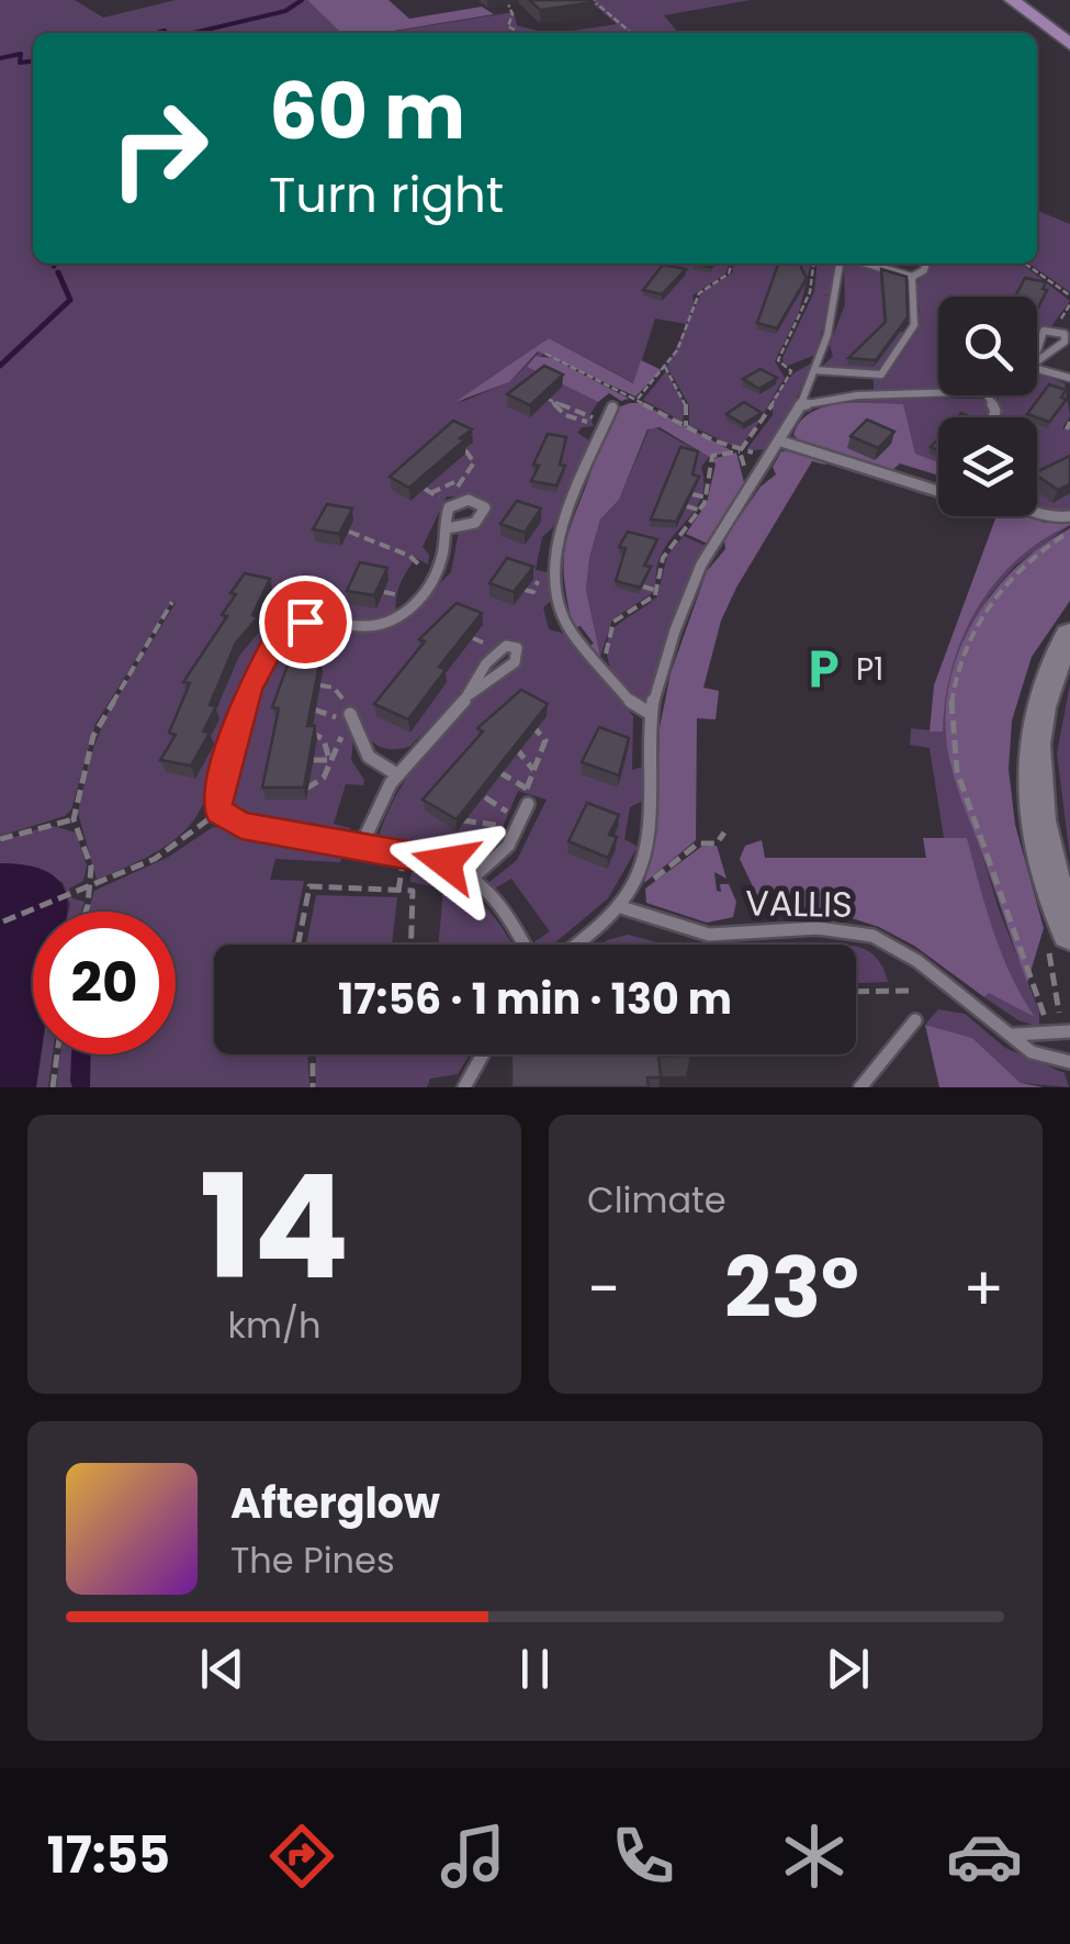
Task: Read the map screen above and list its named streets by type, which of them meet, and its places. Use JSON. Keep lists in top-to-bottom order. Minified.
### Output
{"streets":{"lane":["VALLIS"]},"places":{"parking":["P1"]},"page":{"turn":["60 m","Turn right"],"limit":"20","trip":"17:56 · 1 min · 130 m","tile":[["14","km/h"],"Climate"],"heat":["−","23°","+"],"song":["Afterglow","The Pines"],"tabs":"17:55"}}
